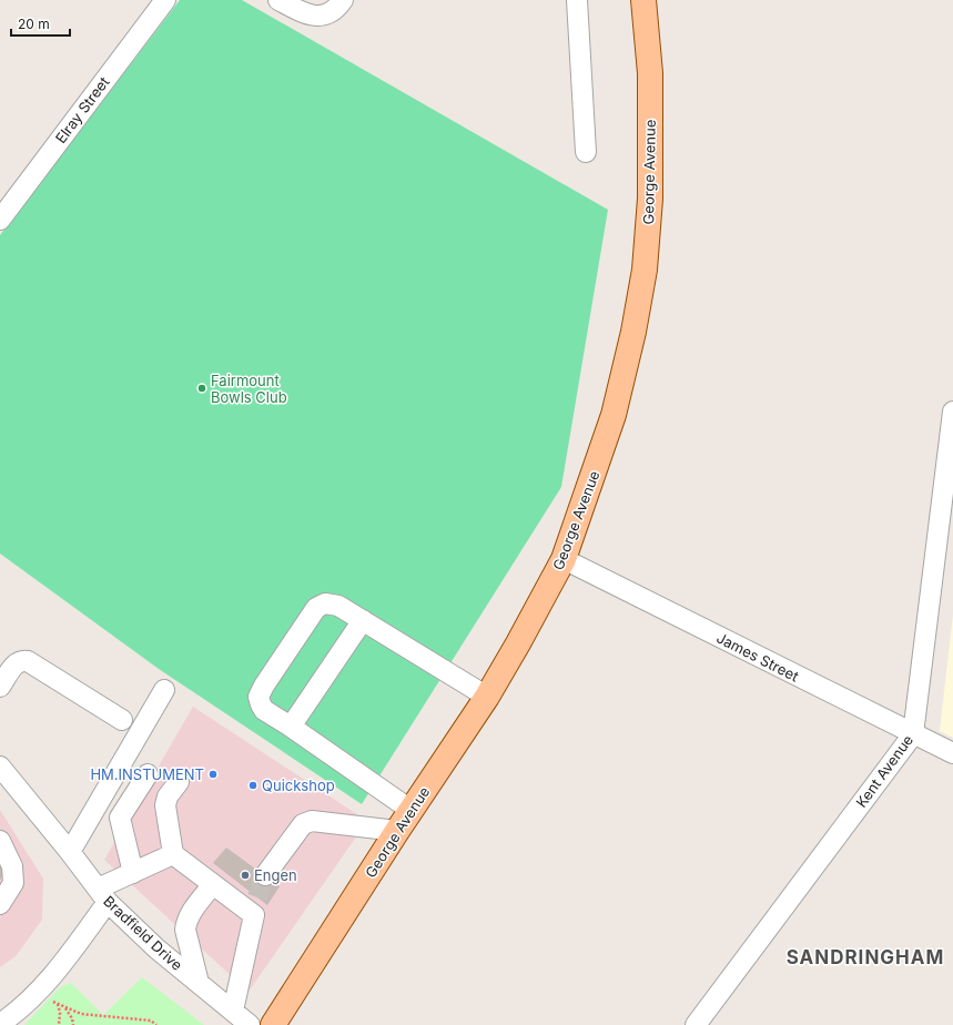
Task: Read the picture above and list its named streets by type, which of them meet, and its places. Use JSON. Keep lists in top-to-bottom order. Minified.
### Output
{"streets":{"main road":["George Avenue"],"street":["Elray Street","James Street","Kent Avenue","Bradfield Drive"]},"crossings":[["George Avenue","James Street"],["James Street","Kent Avenue"]],"districts":["SANDRINGHAM"],"places":["Fairmount Bowls Club","HM.INSTUMENT","Quickshop","Engen"],"scale_bar":"20 m"}
